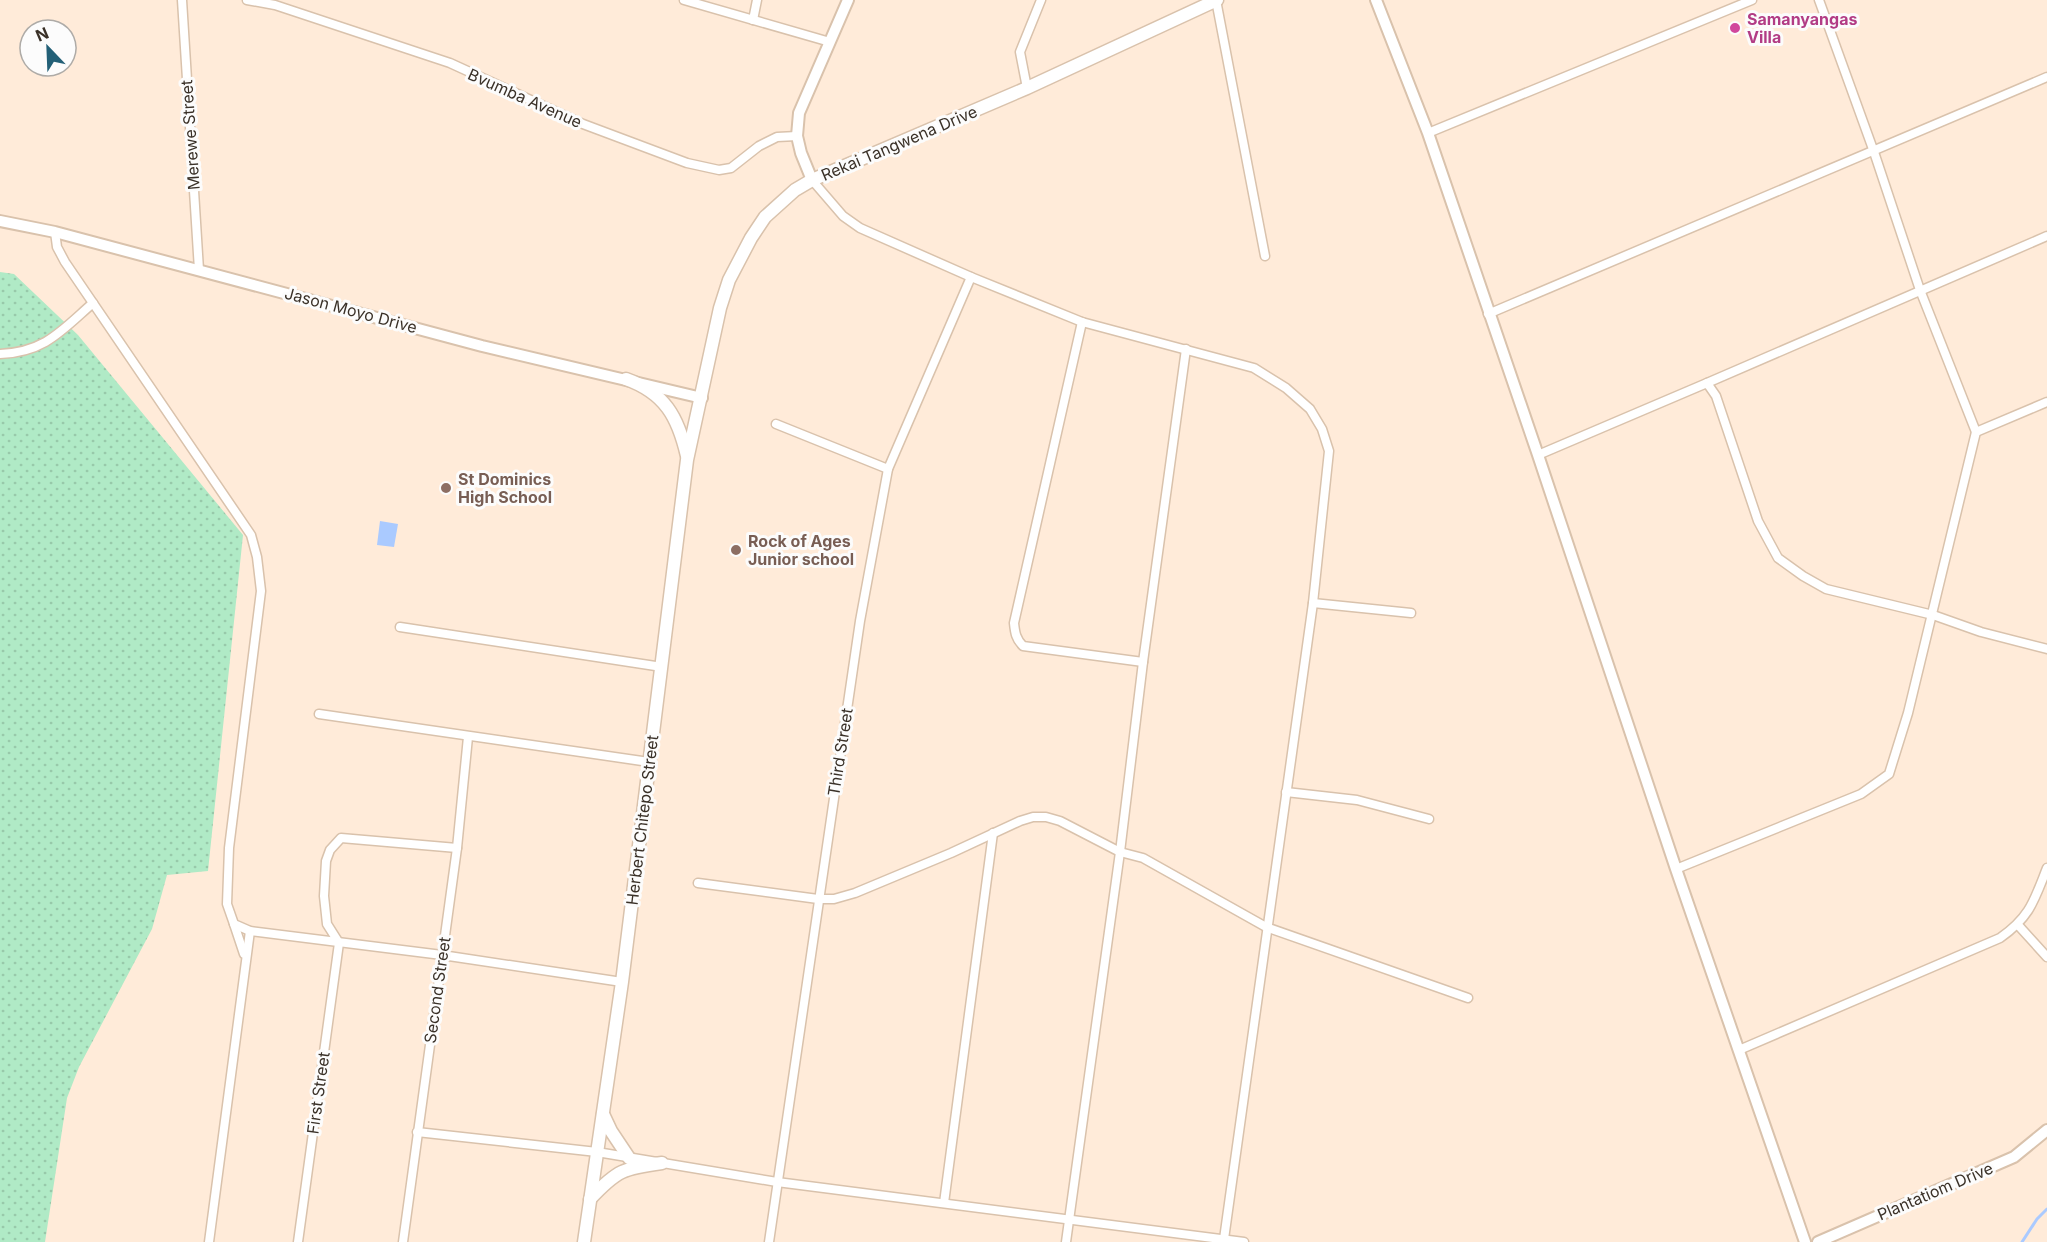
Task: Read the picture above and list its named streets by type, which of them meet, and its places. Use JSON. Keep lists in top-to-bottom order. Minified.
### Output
{"streets":{"main road":["Rekai Tangwena Drive","Herbert Chitepo Street"],"street":["Bvumba Avenue","Merewe Street","Jason Moyo Drive","Third Street","Second Street","First Street","Plantatiom Drive"]},"crossings":[["Merewe Street","Jason Moyo Drive"],["Rekai Tangwena Drive","Jason Moyo Drive"],["Rekai Tangwena Drive","Herbert Chitepo Street"],["Jason Moyo Drive","Herbert Chitepo Street"]],"places":["Samanyangas Villa","St Dominics High School","Rock of Ages Junior school"],"north":"top left"}
